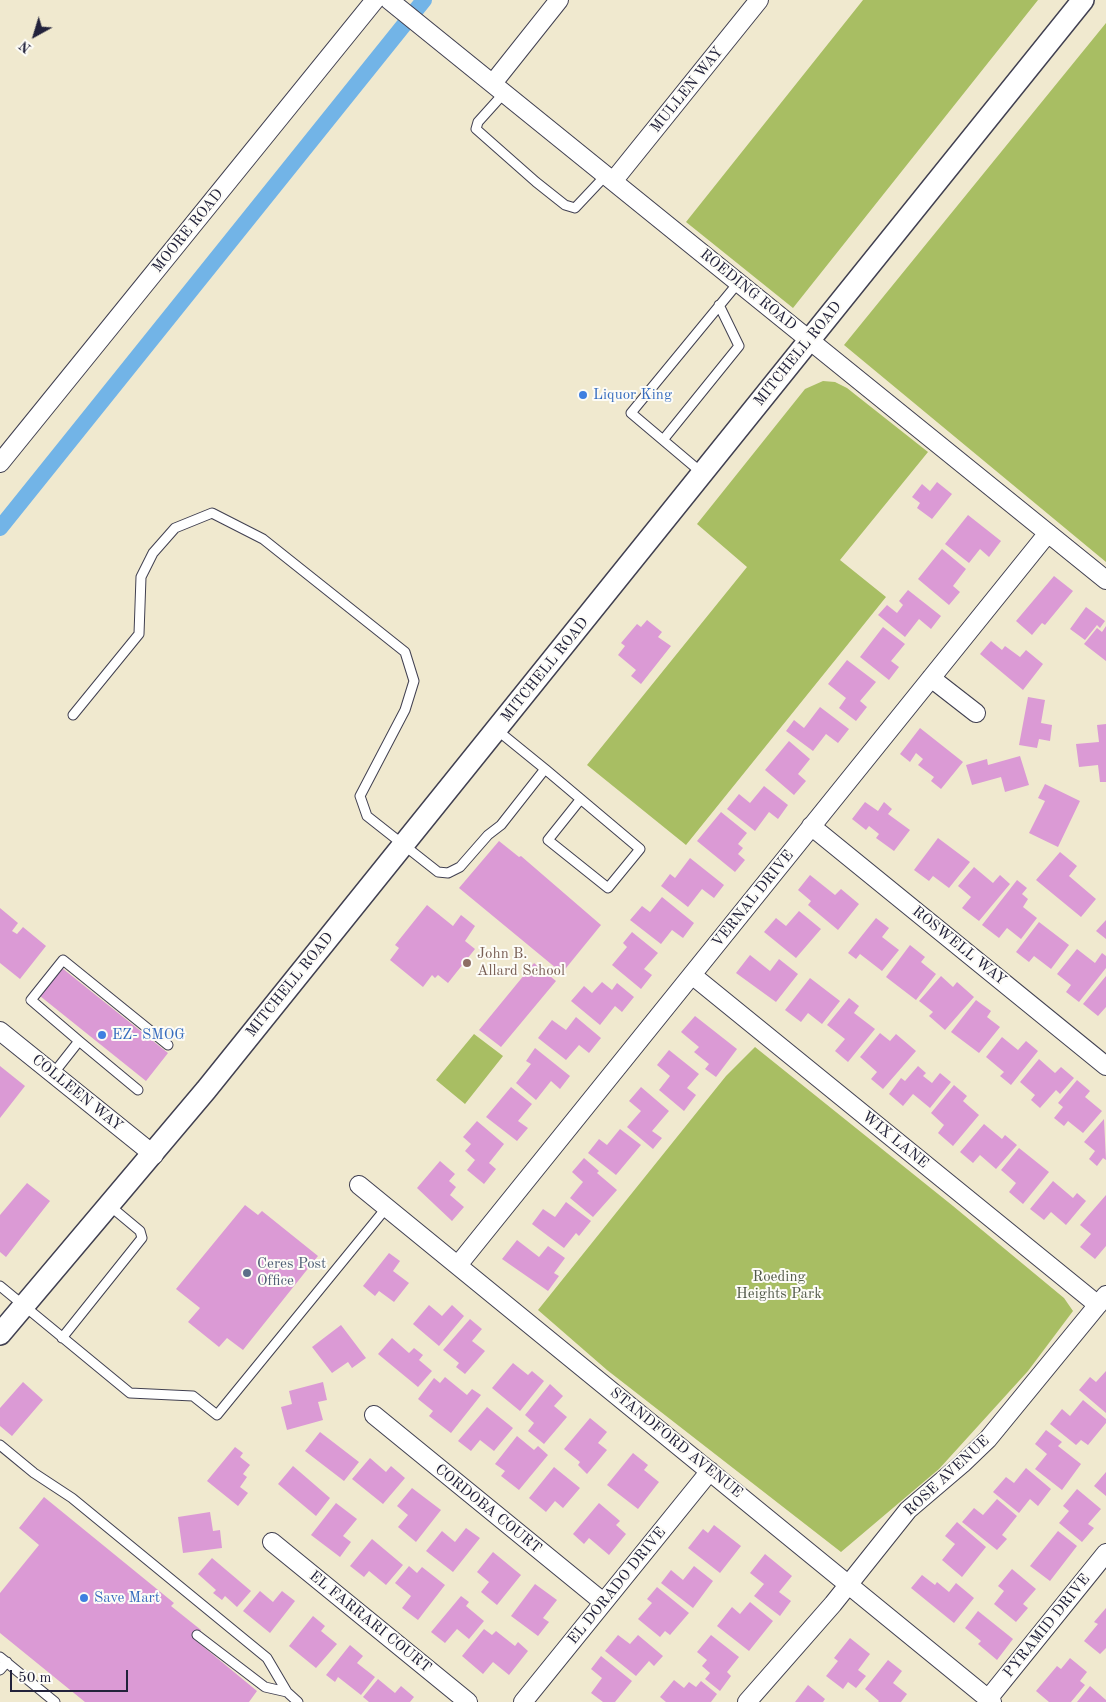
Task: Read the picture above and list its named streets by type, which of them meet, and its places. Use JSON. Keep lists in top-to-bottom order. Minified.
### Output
{"streets":{"street":["MULLEN WAY","MOORE ROAD","ROEDING ROAD","MITCHELL ROAD","VERNAL DRIVE","ROSWELL WAY","COLLEEN WAY","WIX LANE","STANDFORD AVENUE","ROSE AVENUE","CORDOBA COURT","EL DORADO DRIVE","EL FARRARI COURT","PYRAMID DRIVE"]},"crossings":[["MULLEN WAY","ROEDING ROAD"],["ROEDING ROAD","MITCHELL ROAD"],["ROEDING ROAD","VERNAL DRIVE"],["MITCHELL ROAD","COLLEEN WAY"],["VERNAL DRIVE","ROSWELL WAY"],["VERNAL DRIVE","WIX LANE"],["VERNAL DRIVE","STANDFORD AVENUE"],["WIX LANE","ROSE AVENUE"],["STANDFORD AVENUE","ROSE AVENUE"],["STANDFORD AVENUE","EL DORADO DRIVE"],["STANDFORD AVENUE","PYRAMID DRIVE"],["CORDOBA COURT","EL DORADO DRIVE"]],"parks":["Roeding Heights Park"],"places":["Liquor King","John B. Allard School","EZ- SMOG","Ceres Post Office","Save Mart"],"scale_bar":"50 m","north":"bottom left"}
